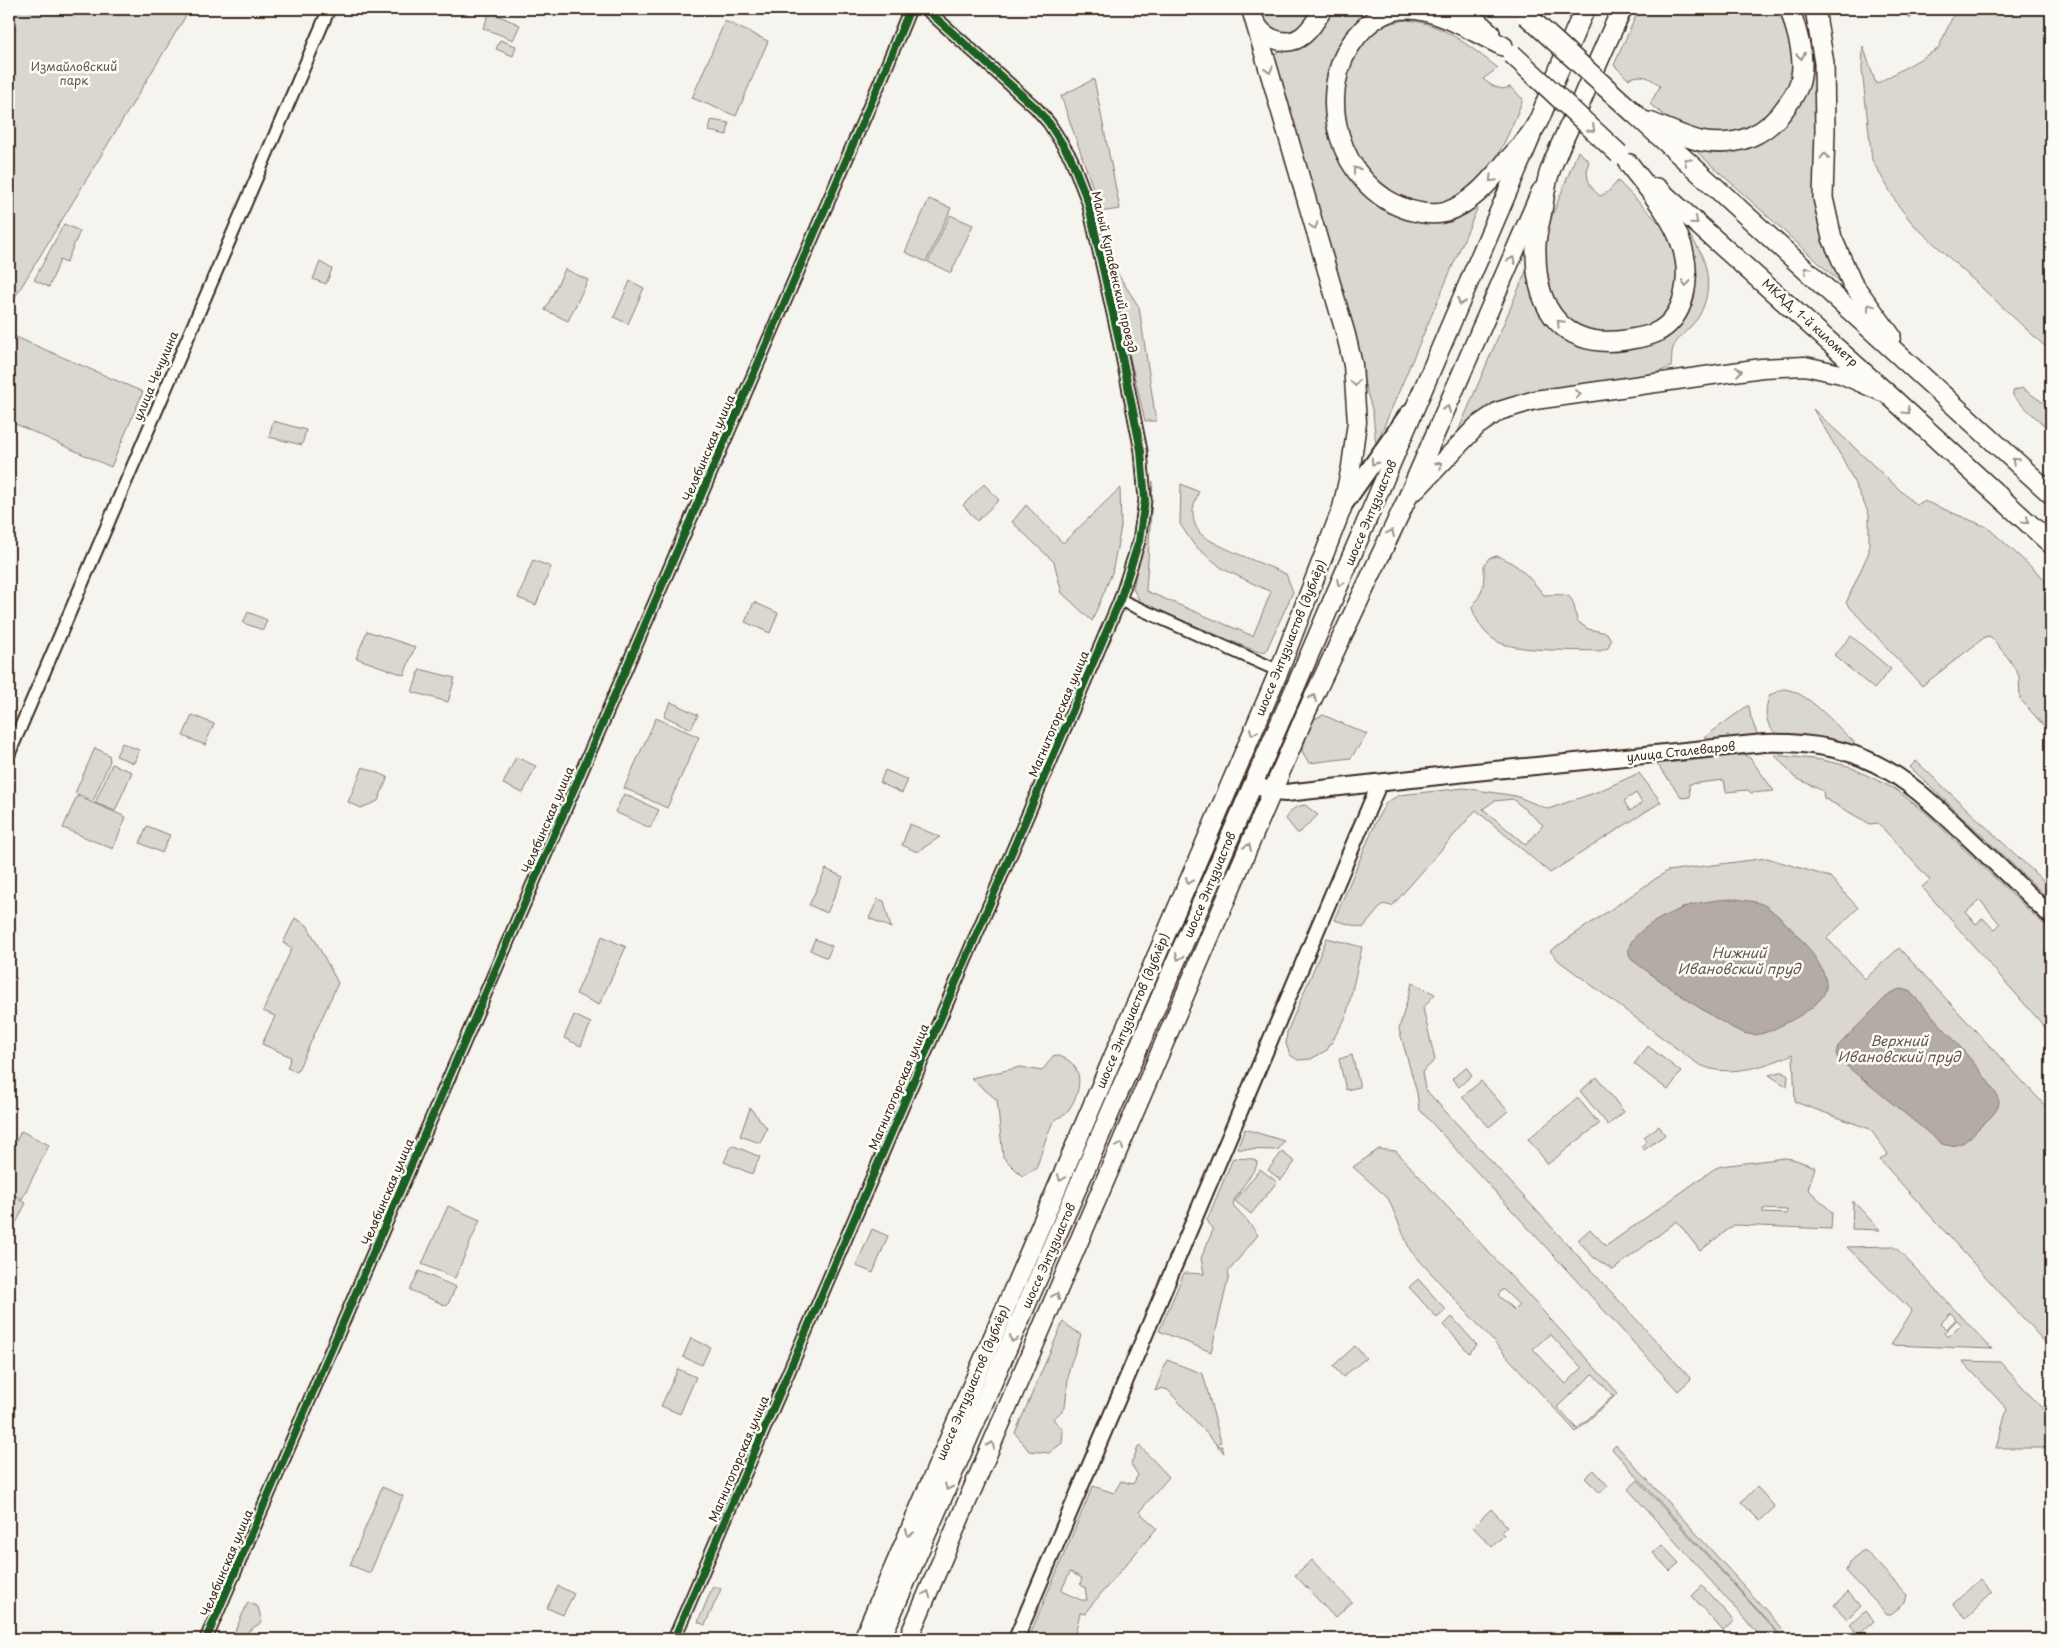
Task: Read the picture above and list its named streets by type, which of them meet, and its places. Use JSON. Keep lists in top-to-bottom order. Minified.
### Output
{"streets":{"highway":["МКАД, 1-й километр"],"main road":["шоссе Энтузиастов","шоссе Энтузиастов (дублёр)","улица Сталеваров"],"street":["Малый Купавенский проезд","улица Чечулина","Челябинская улица","Магнитогорская улица"]},"crossings":[["Малый Купавенский проезд","Магнитогорская улица"],["шоссе Энтузиастов","шоссе Энтузиастов (дублёр)"],["шоссе Энтузиастов","улица Сталеваров"]],"one_way":["шоссе Энтузиастов (дублёр)"],"water":["Нижний Ивановский пруд","Верхний Ивановский пруд"],"parks":["Измайловский парк"]}
